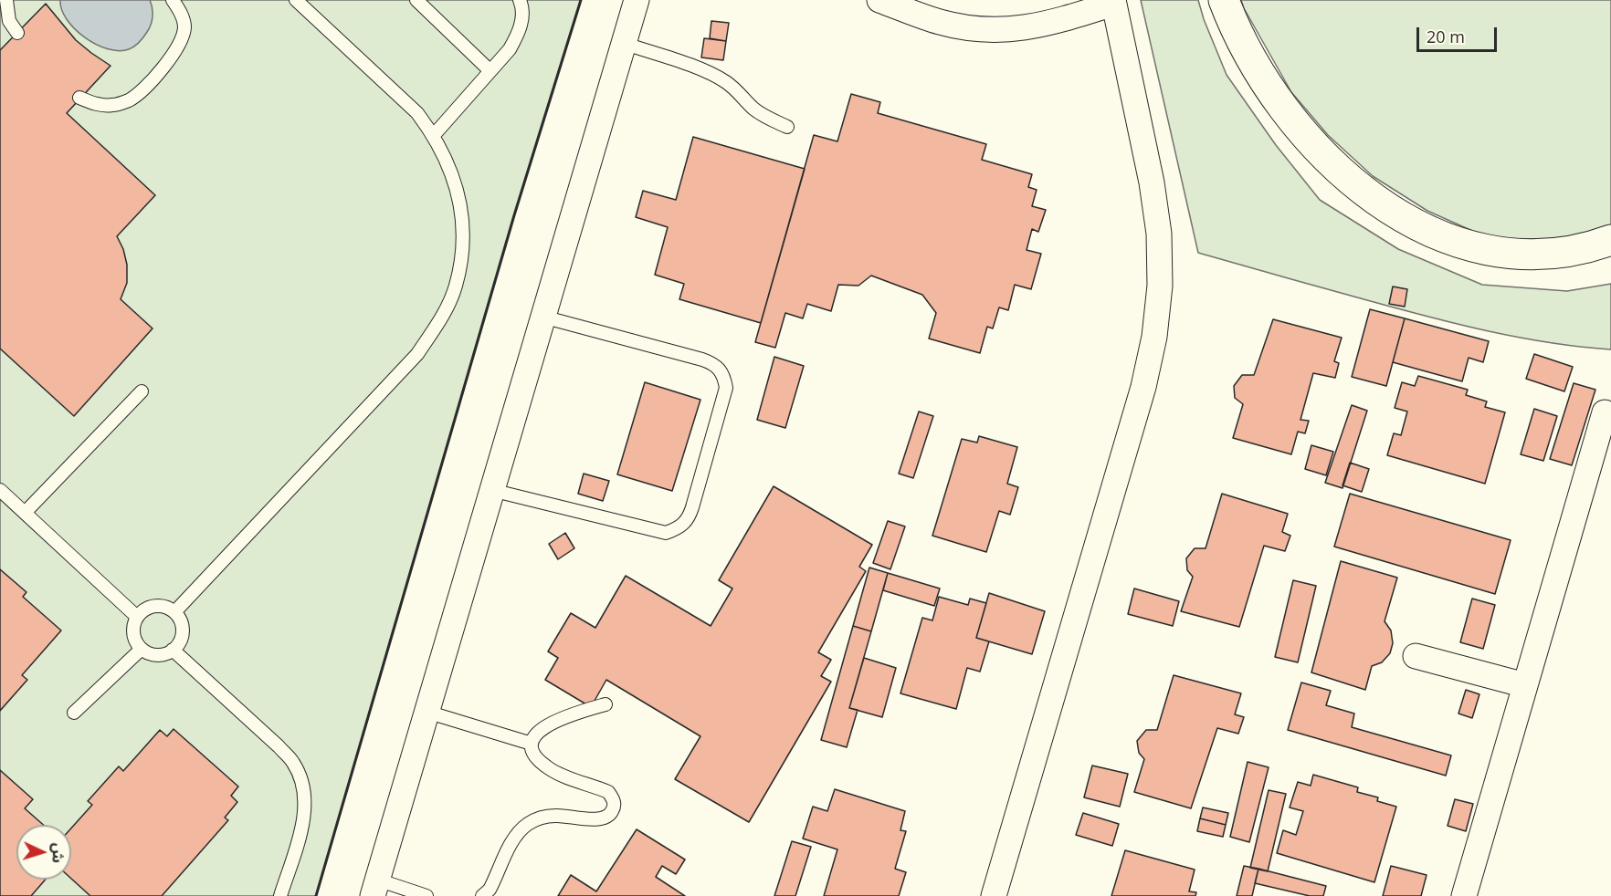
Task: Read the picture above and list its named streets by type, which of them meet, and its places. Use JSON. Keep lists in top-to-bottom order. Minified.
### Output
{"scale_bar":"20 m","north":"right"}
